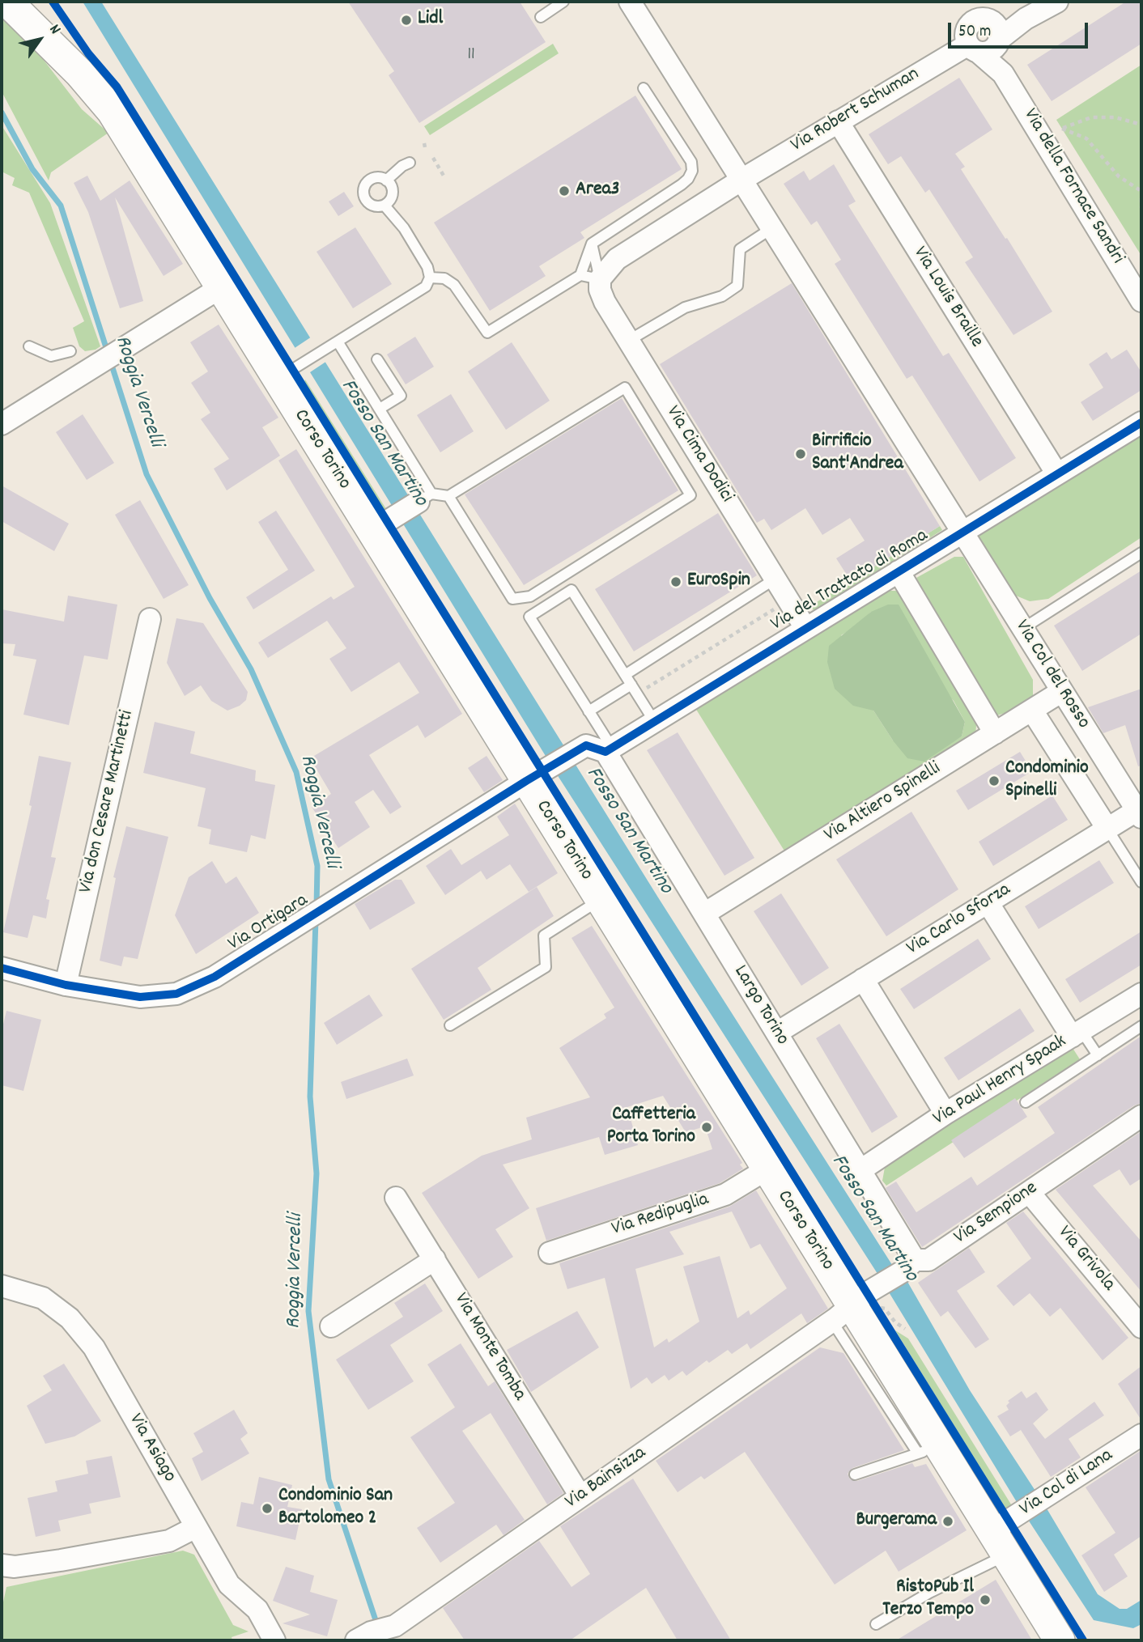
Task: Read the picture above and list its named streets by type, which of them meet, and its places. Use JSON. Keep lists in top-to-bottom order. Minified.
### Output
{"streets":{"main road":["Corso Torino"],"street":["Via Robert Schuman","Via della Fornace Sandri","Via Louis Braille","Via Cima Dodici","Via del Trattato di Roma","Via Col del Rosso","Via don Cesare Martinetti","Via Altiero Spinelli","Via Carlo Sforza","Via Ortigara","Largo Torino","Via Paul Henry Spaak","Via Sempione","Via Redipuglia","Via Grivola","Via Monte Tomba","Via Asiago","Via Bainsizza","Via Col di Lana"]},"crossings":[["Via Robert Schuman","Via della Fornace Sandri"],["Via Robert Schuman","Via Louis Braille"],["Via Robert Schuman","Via Cima Dodici"],["Via Robert Schuman","Via Col del Rosso"],["Via Louis Braille","Via del Trattato di Roma"],["Corso Torino","Via Ortigara"],["Corso Torino","Via Sempione"],["Corso Torino","Via Redipuglia"],["Corso Torino","Via Bainsizza"],["Corso Torino","Via Col di Lana"],["Via Cima Dodici","Via del Trattato di Roma"],["Via del Trattato di Roma","Via Col del Rosso"],["Via del Trattato di Roma","Via Ortigara"],["Via del Trattato di Roma","Largo Torino"],["Via Col del Rosso","Via Altiero Spinelli"],["Via Col del Rosso","Via Carlo Sforza"],["Via don Cesare Martinetti","Via Ortigara"],["Via Altiero Spinelli","Largo Torino"],["Via Carlo Sforza","Largo Torino"],["Via Ortigara","Largo Torino"],["Largo Torino","Via Paul Henry Spaak"],["Largo Torino","Via Sempione"],["Via Sempione","Via Grivola"],["Via Sempione","Via Bainsizza"],["Via Monte Tomba","Via Bainsizza"]],"water":["Roggia Vercelli","Fosso San Martino"],"places":["Lidl","Area3","Birrificio Sant'Andrea","EuroSpin","Condominio Spinelli","Caffetteria Porta Torino","Condominio San Bartolomeo 2","Burgerama","RistoPub Il Terzo Tempo"],"house_numbers":["11"],"scale_bar":"50 m","north":"top right"}
